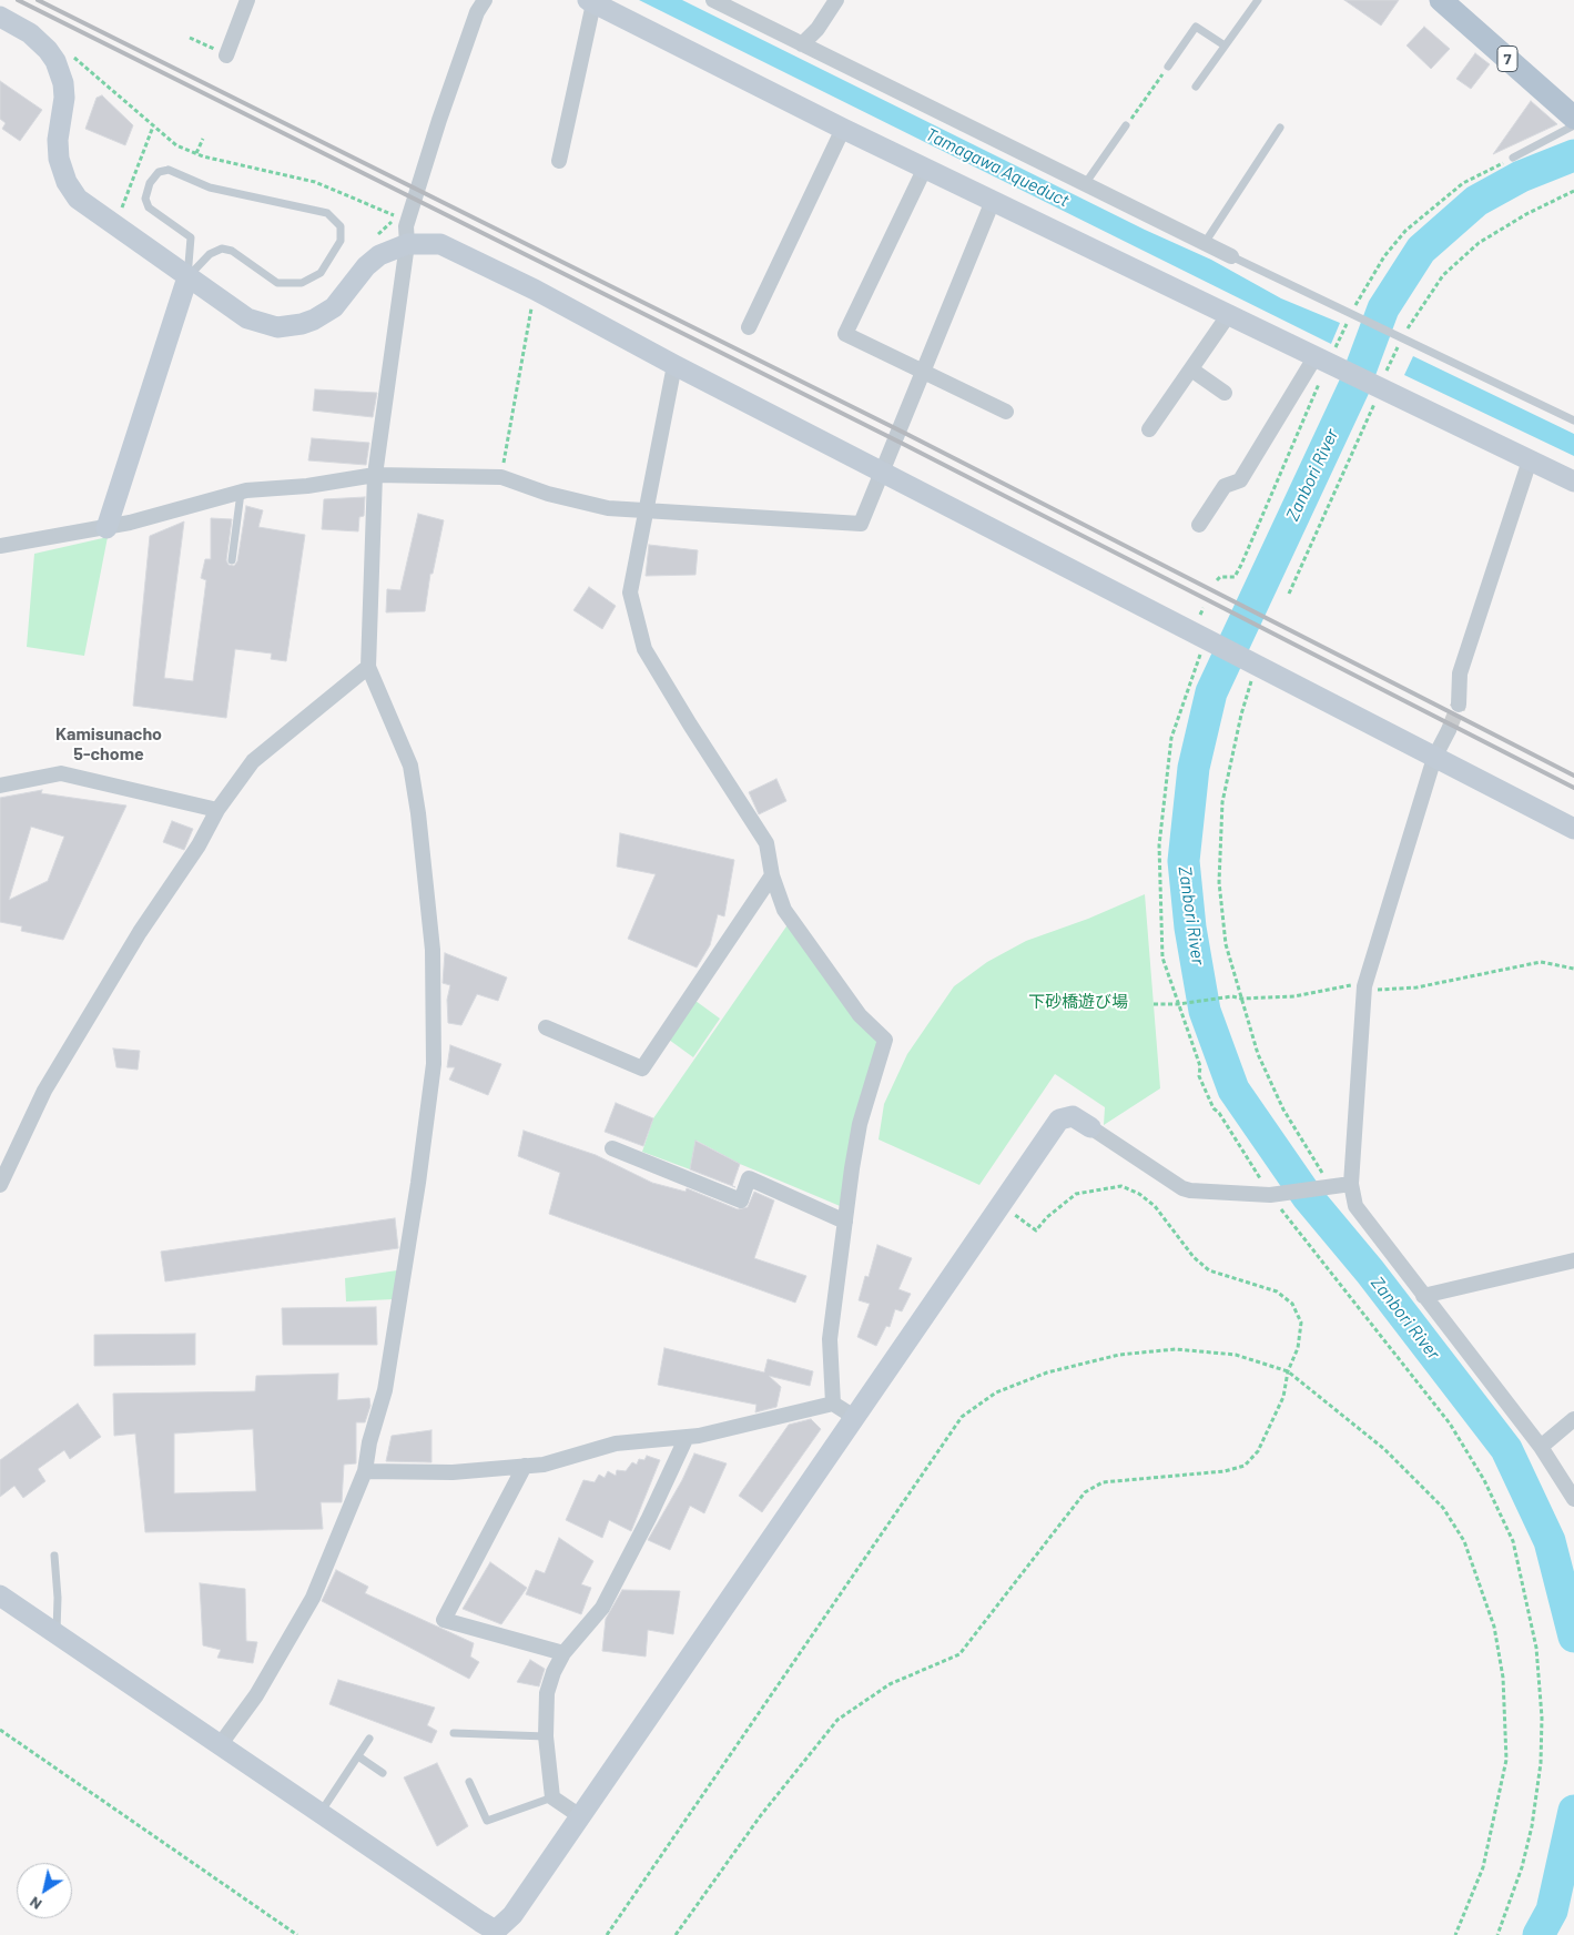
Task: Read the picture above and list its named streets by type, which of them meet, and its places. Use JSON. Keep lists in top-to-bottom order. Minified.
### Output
{"streets":{"main road":["7"]},"districts":["Kamisunacho 5-chome"],"water":["Tamagawa Aqueduct","Zanbori River"],"parks":["下砂橋遊び場"],"north":"bottom left"}
